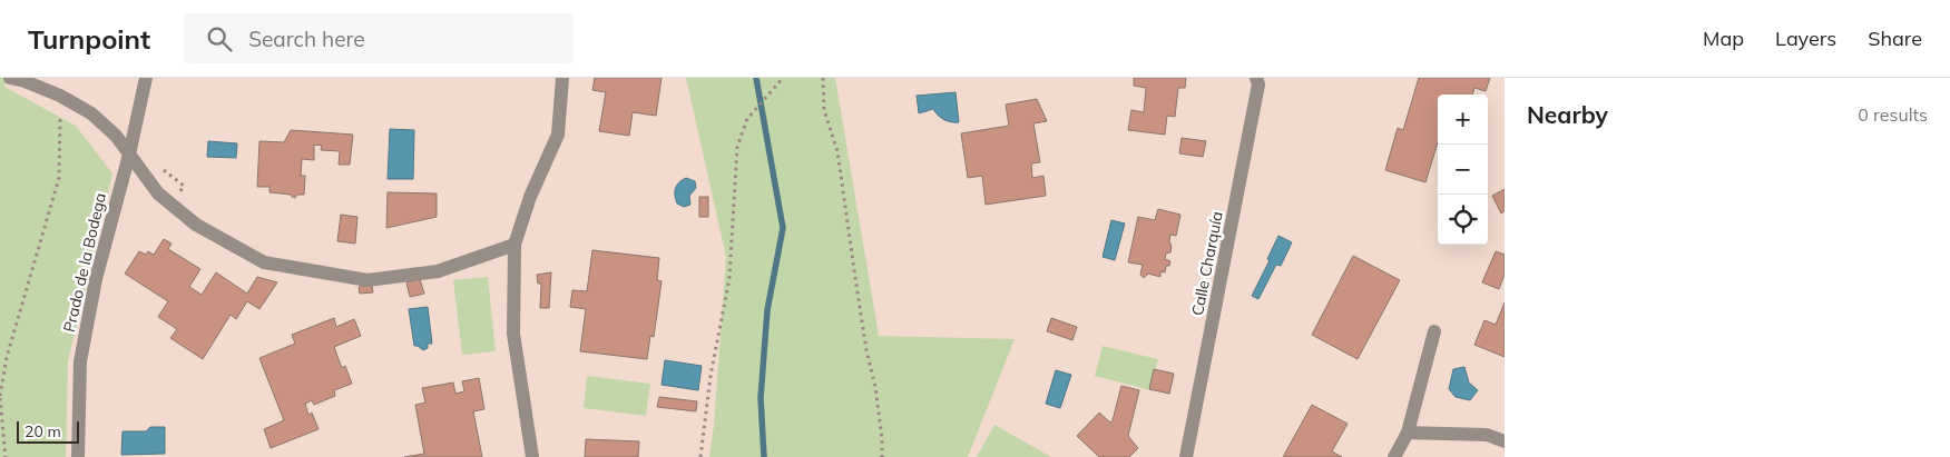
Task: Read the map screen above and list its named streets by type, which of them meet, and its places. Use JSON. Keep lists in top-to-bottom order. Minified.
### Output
{"streets":{"street":["Prado de la Bodega","Calle Charquía"]},"scale_bar":"20 m","page":{"header":"Turnpoint","search":"Search here","nav":["Map","Layers","Share"],"heading":["Nearby","0 results"],"map_buttons":["+","−"],"scale":"20 m"}}
